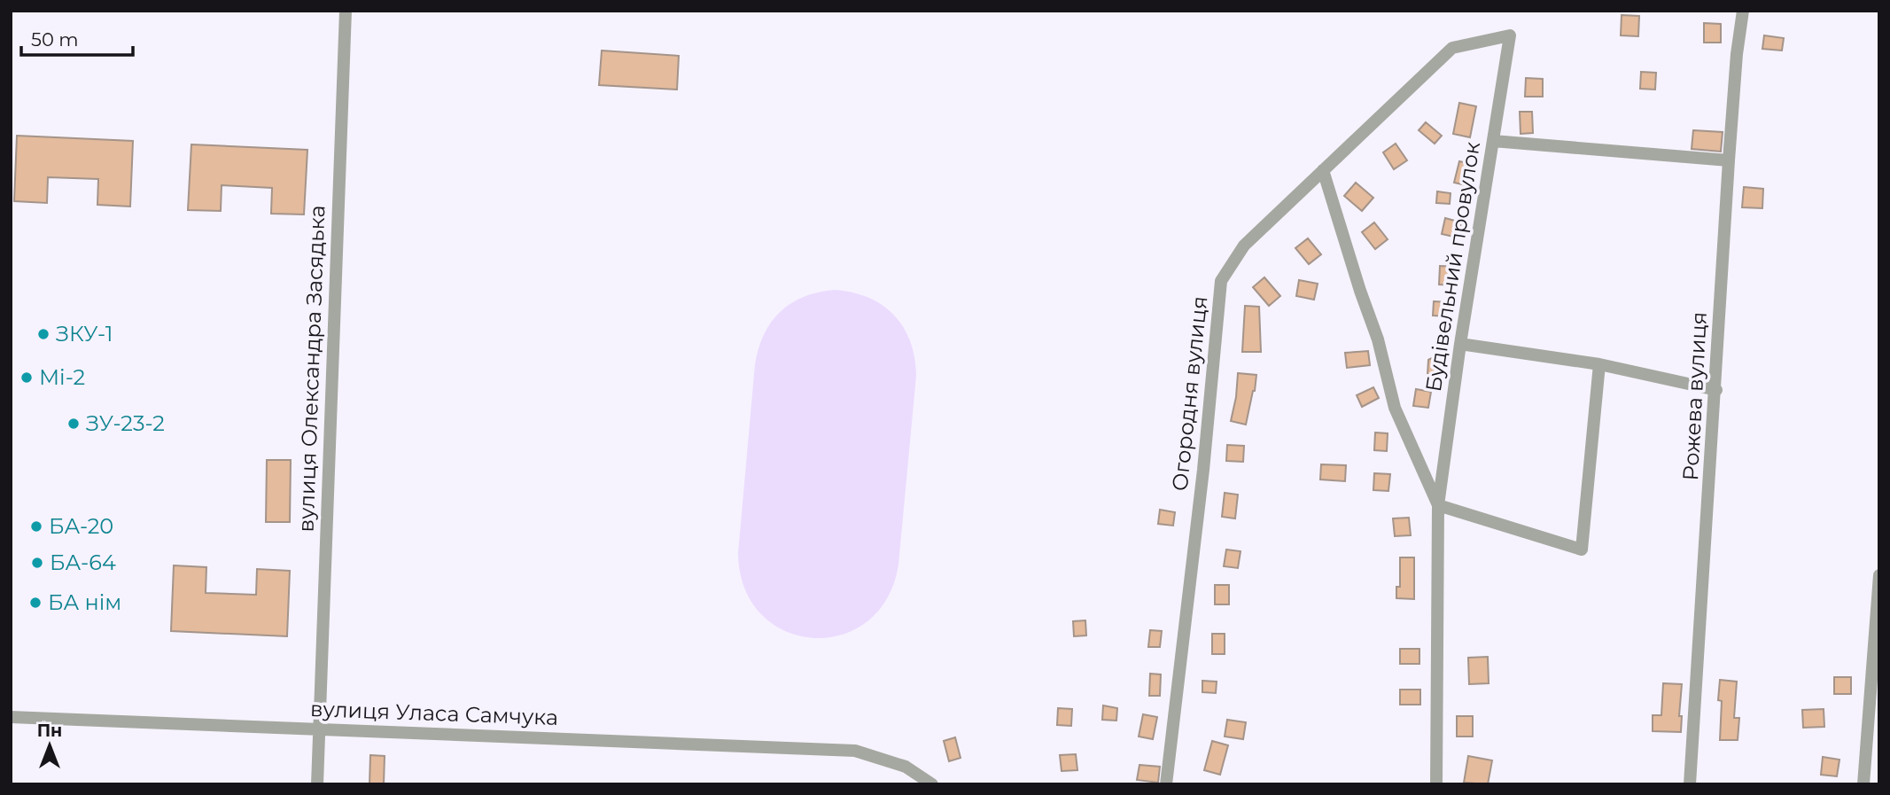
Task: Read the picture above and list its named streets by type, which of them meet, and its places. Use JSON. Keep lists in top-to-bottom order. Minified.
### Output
{"streets":{"street":["Будівельний провулок","вулиця Олександра Засядька","Огородня вулиця","Рожева вулиця","вулиця Уласа Самчука"]},"crossings":[["Будівельний провулок","Огородня вулиця"],["вулиця Олександра Засядька","вулиця Уласа Самчука"]],"places":["ЗКУ-1","Мі-2","ЗУ-23-2","БА-20","БА-64","БА нім"],"scale_bar":"50 m","north":"top"}
